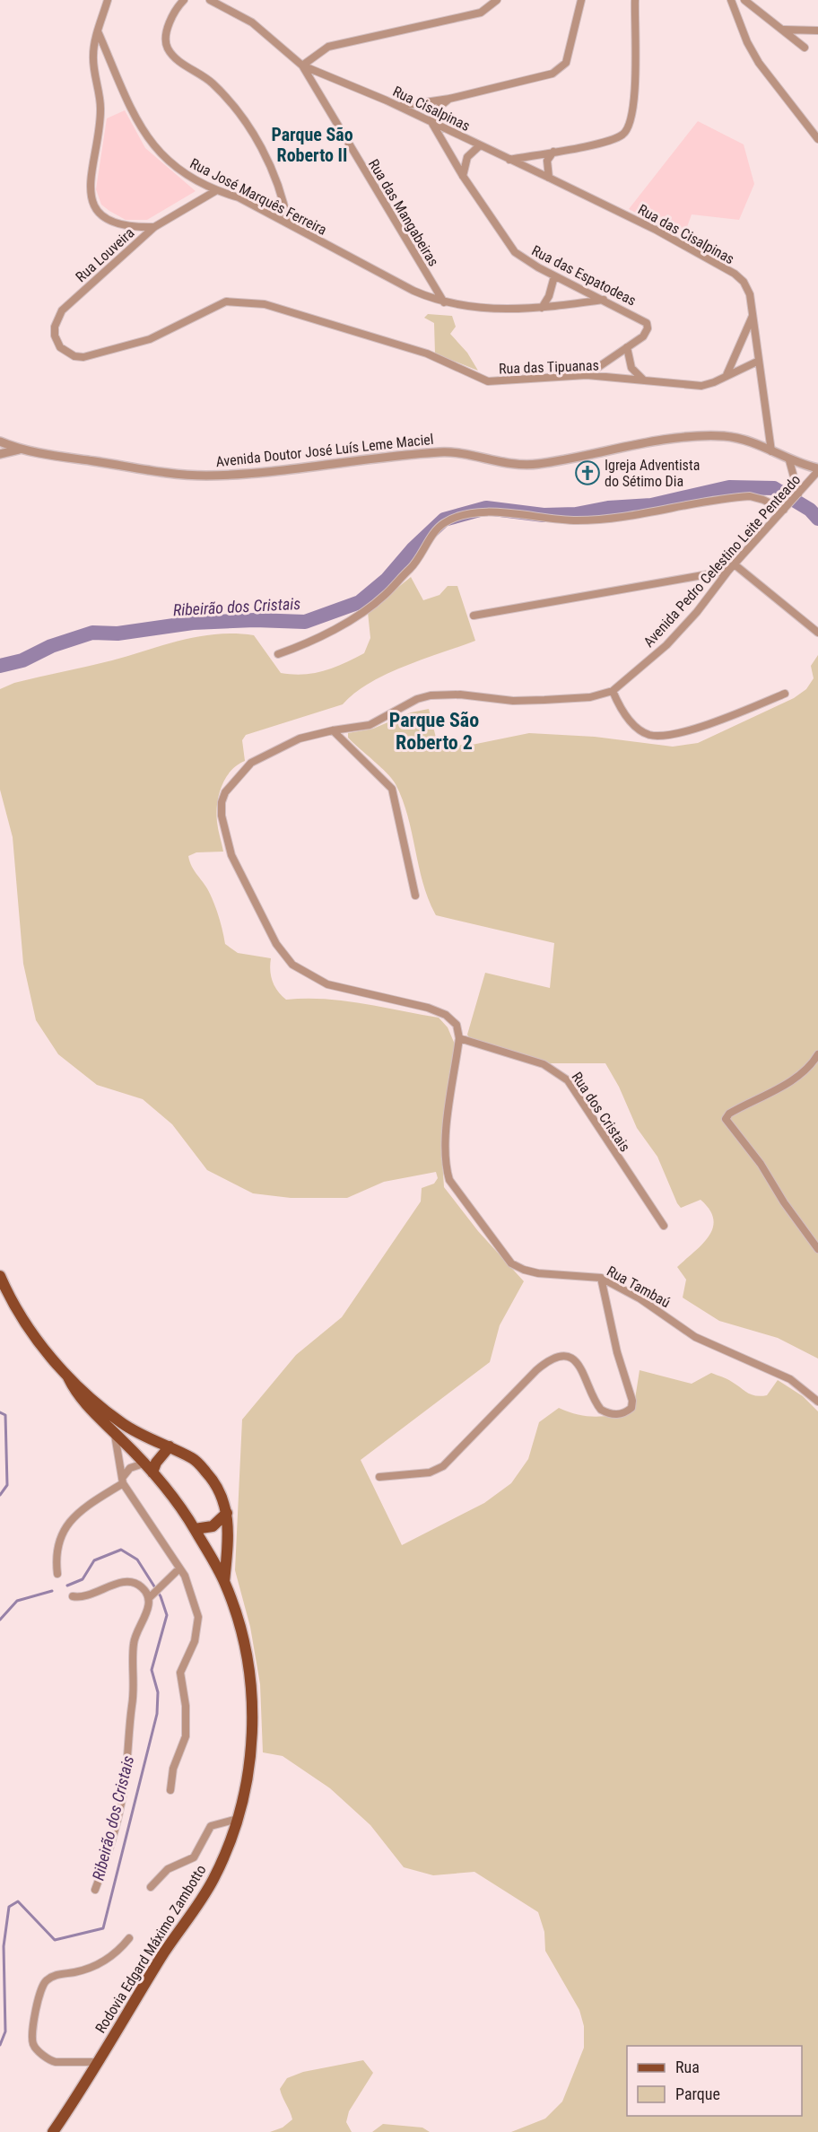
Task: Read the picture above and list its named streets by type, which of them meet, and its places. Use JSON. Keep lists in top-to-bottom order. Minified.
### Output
{"streets":{"main road":["Rodovia Edgard Máximo Zambotto"],"street":["Rua Cisalpinas","Rua José Marquês Ferreira","Rua das Mangabeiras","Rua das Cisalpinas","Rua Louveira","Rua das Espatodeas","Rua das Tipuanas","Avenida Doutor José Luís Leme Maciel","Avenida Pedro Celestino Leite Penteado","Rua dos Cristais","Rua Tambaú"]},"crossings":[["Rua Cisalpinas","Rua das Mangabeiras"],["Rua Cisalpinas","Rua das Cisalpinas"],["Rua Cisalpinas","Rua das Espatodeas"],["Rua José Marquês Ferreira","Rua das Mangabeiras"],["Rua José Marquês Ferreira","Rua Louveira"],["Rua das Cisalpinas","Rua das Tipuanas"],["Rua das Cisalpinas","Avenida Doutor José Luís Leme Maciel"],["Rua Louveira","Rua das Tipuanas"],["Rua das Espatodeas","Rua das Tipuanas"],["Avenida Doutor José Luís Leme Maciel","Avenida Pedro Celestino Leite Penteado"],["Avenida Pedro Celestino Leite Penteado","Rua dos Cristais"],["Avenida Pedro Celestino Leite Penteado","Rua Tambaú"],["Rua dos Cristais","Rua Tambaú"]],"districts":["Parque São Roberto II","Parque São Roberto 2"],"water":["Ribeirão dos Cristais"],"places":{"church":["Igreja Adventista do Sétimo Dia"]},"legend":["Rua","Parque"]}
